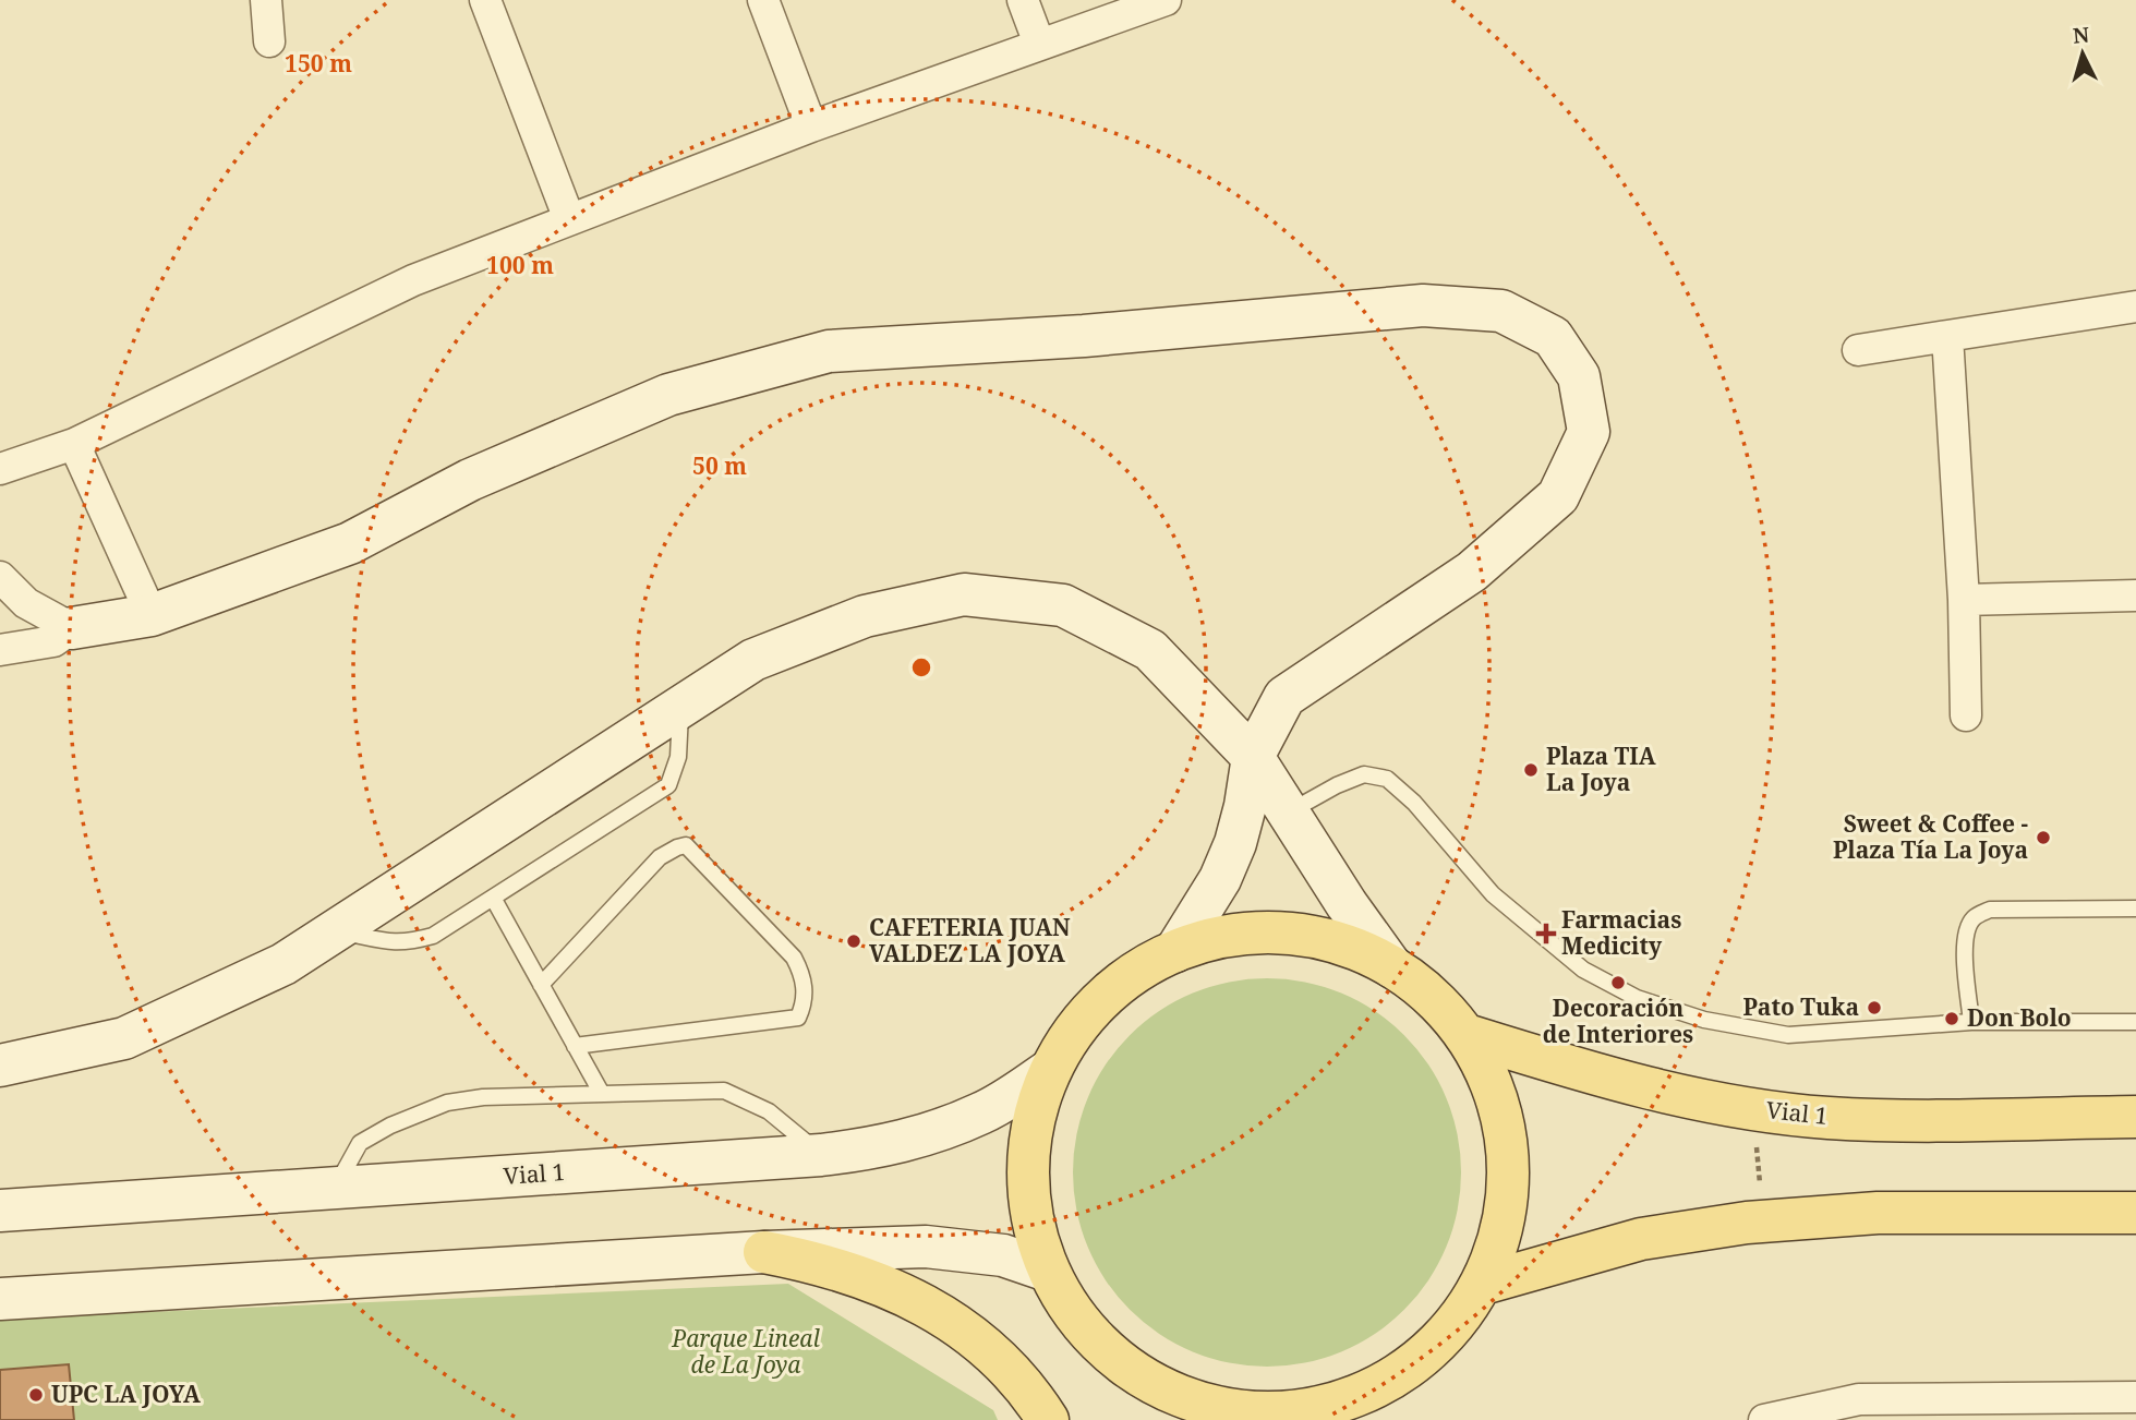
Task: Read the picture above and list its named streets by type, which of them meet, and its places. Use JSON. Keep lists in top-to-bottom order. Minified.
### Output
{"streets":{"main road":["Vial 1"]},"parks":["Parque Lineal de La Joya"],"places":{"other":["Plaza TIA La Joya","Sweet & Coffee - Plaza Tía La Joya","CAFETERIA JUAN VALDEZ LA JOYA","Decoración de Interiores","Pato Tuka","Don Bolo","UPC LA JOYA"],"health":["Farmacias Medicity"]},"north":"top","rings":["150 m","100 m","50 m"]}
